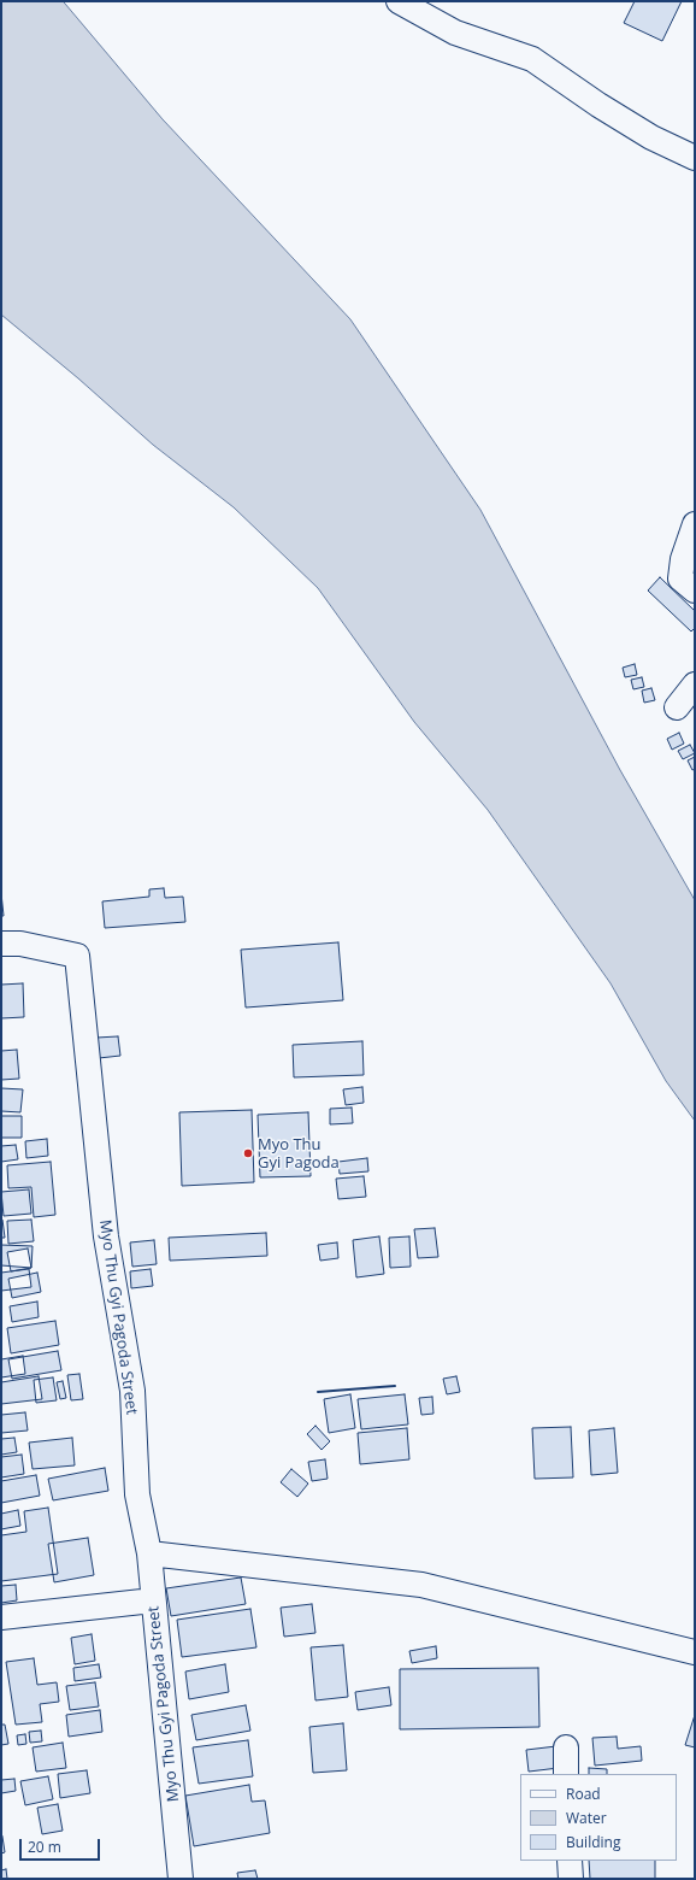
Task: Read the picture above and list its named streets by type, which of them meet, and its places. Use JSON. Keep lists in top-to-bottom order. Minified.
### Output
{"streets":{"street":["Myo Thu Gyi Pagoda Street"]},"places":["Myo Thu Gyi Pagoda"],"legend":["Road","Water","Building"],"scale_bar":"20 m"}
